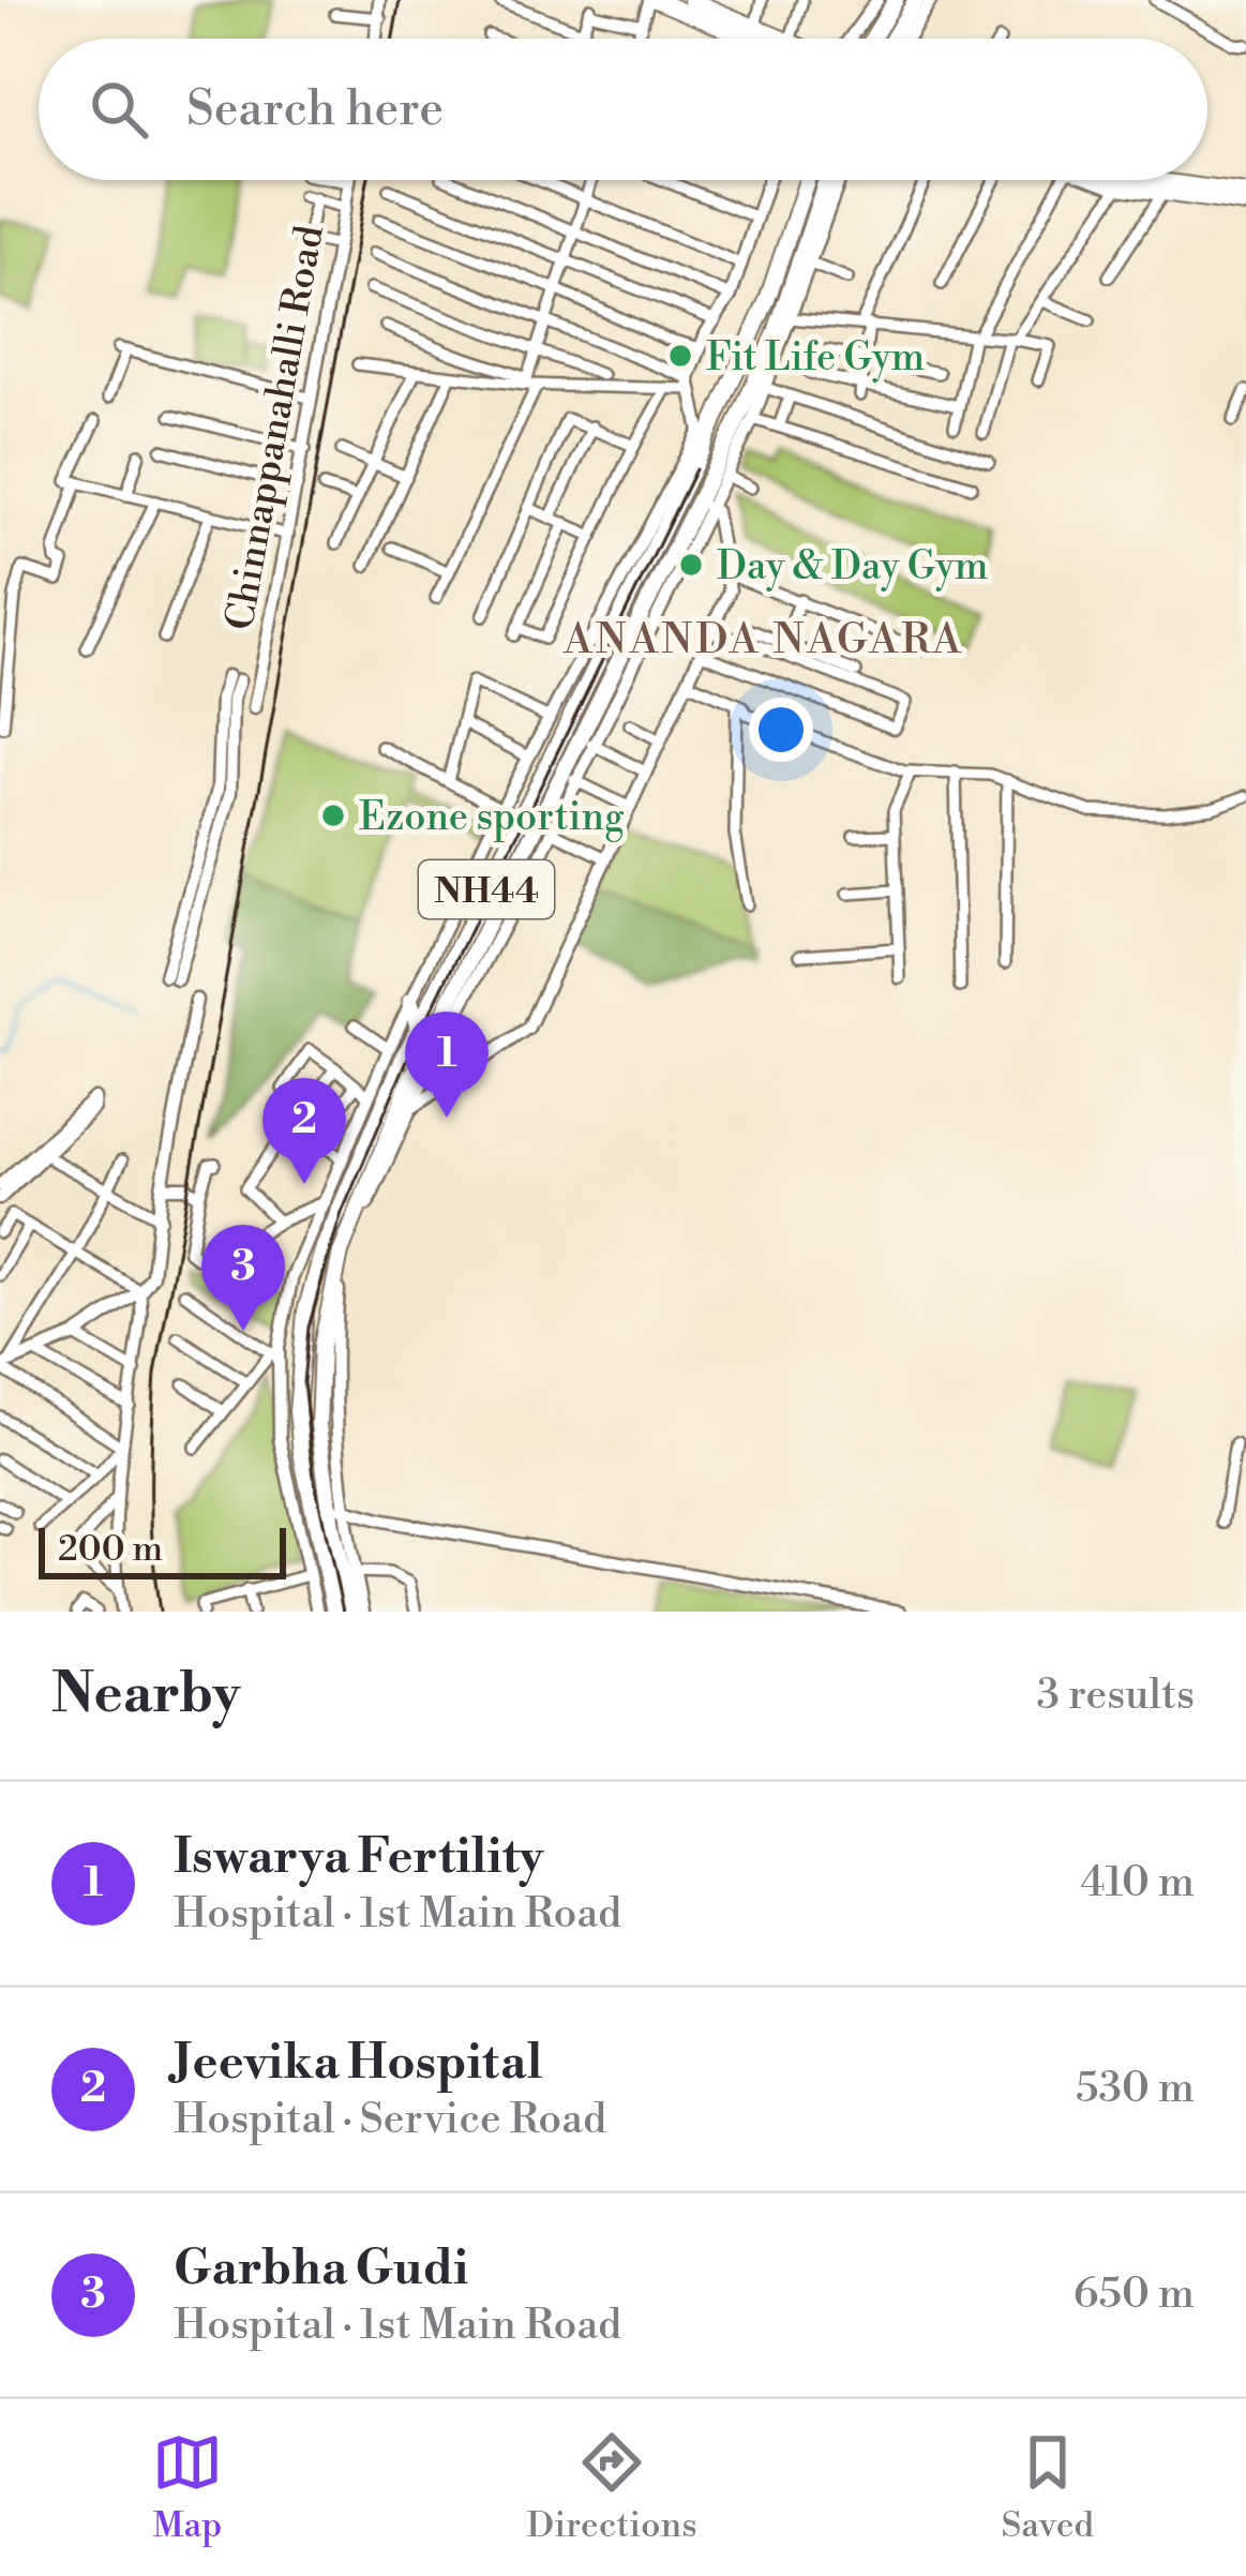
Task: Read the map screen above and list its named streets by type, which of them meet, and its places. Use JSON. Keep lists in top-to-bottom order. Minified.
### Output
{"streets":{"main road":["NH44"],"street":["Chinnappanahalli Road"]},"districts":["ANANDA NAGARA"],"places":["Fit Life Gym","Day & Day Gym","Ezone sporting"],"scale_bar":"200 m","page":{"search":"Search here","pins":["1","2","3"],"scale":"200 m","heading":["Nearby","3 results"],"list":[{"mark":"1","name":"Iswarya Fertility","note":"Hospital · 1st Main Road","value":"410 m"},{"mark":"2","name":"Jeevika Hospital","note":"Hospital · Service Road","value":"530 m"},{"mark":"3","name":"Garbha Gudi","note":"Hospital · 1st Main Road","value":"650 m"}],"nav":["Map","Directions","Saved"]}}
